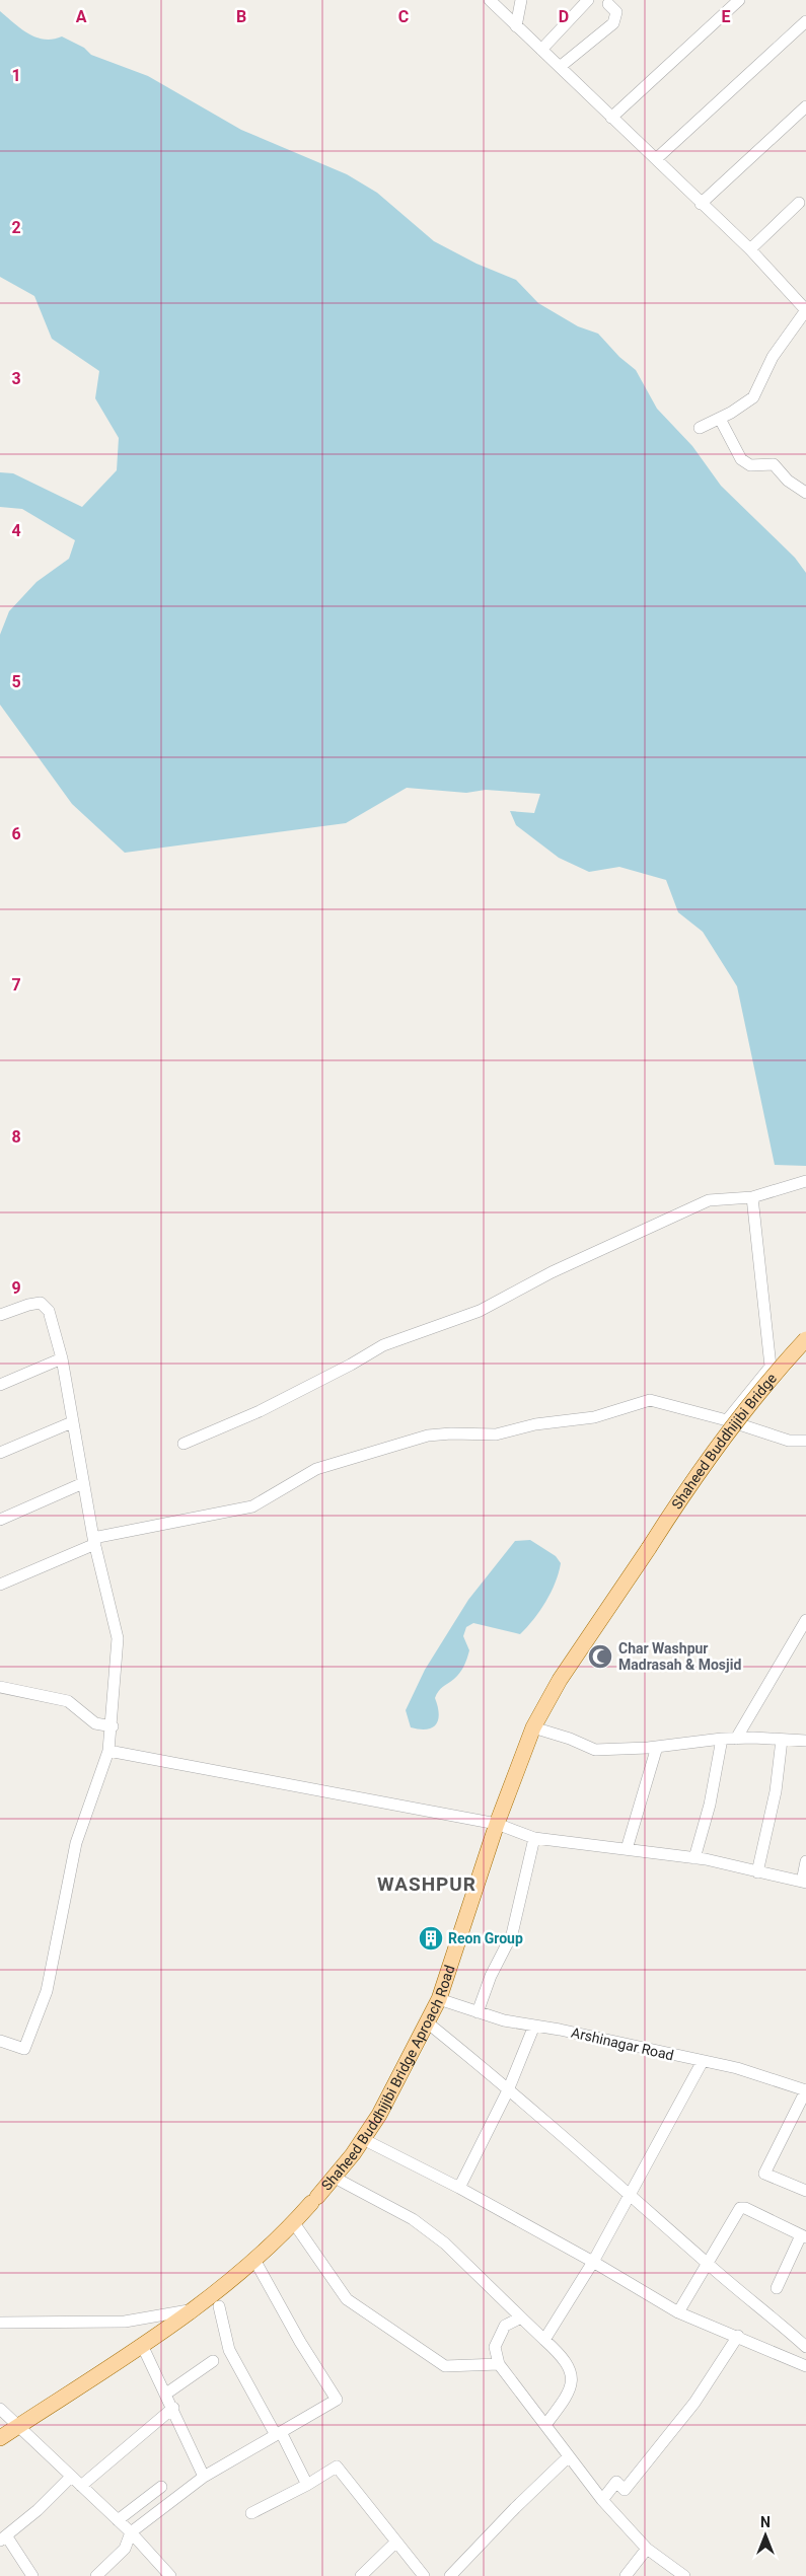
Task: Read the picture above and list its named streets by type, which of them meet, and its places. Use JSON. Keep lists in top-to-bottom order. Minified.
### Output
{"streets":{"main road":["Shaheed Buddhijibi Bridge","Shaheed Buddhijibi Bridge Aproach Road"],"street":["Arshinagar Road"]},"crossings":[["Shaheed Buddhijibi Bridge","Shaheed Buddhijibi Bridge Aproach Road"],["Arshinagar Road","Shaheed Buddhijibi Bridge Aproach Road"]],"districts":["WASHPUR"],"places":{"mosque":["Char Washpur Madrasah & Mosjid"],"building":["Reon Group"]},"north":"top","grid":{"columns":["A","B","C","D","E"],"rows":["1","2","3","4","5","6","7","8","9"]}}
